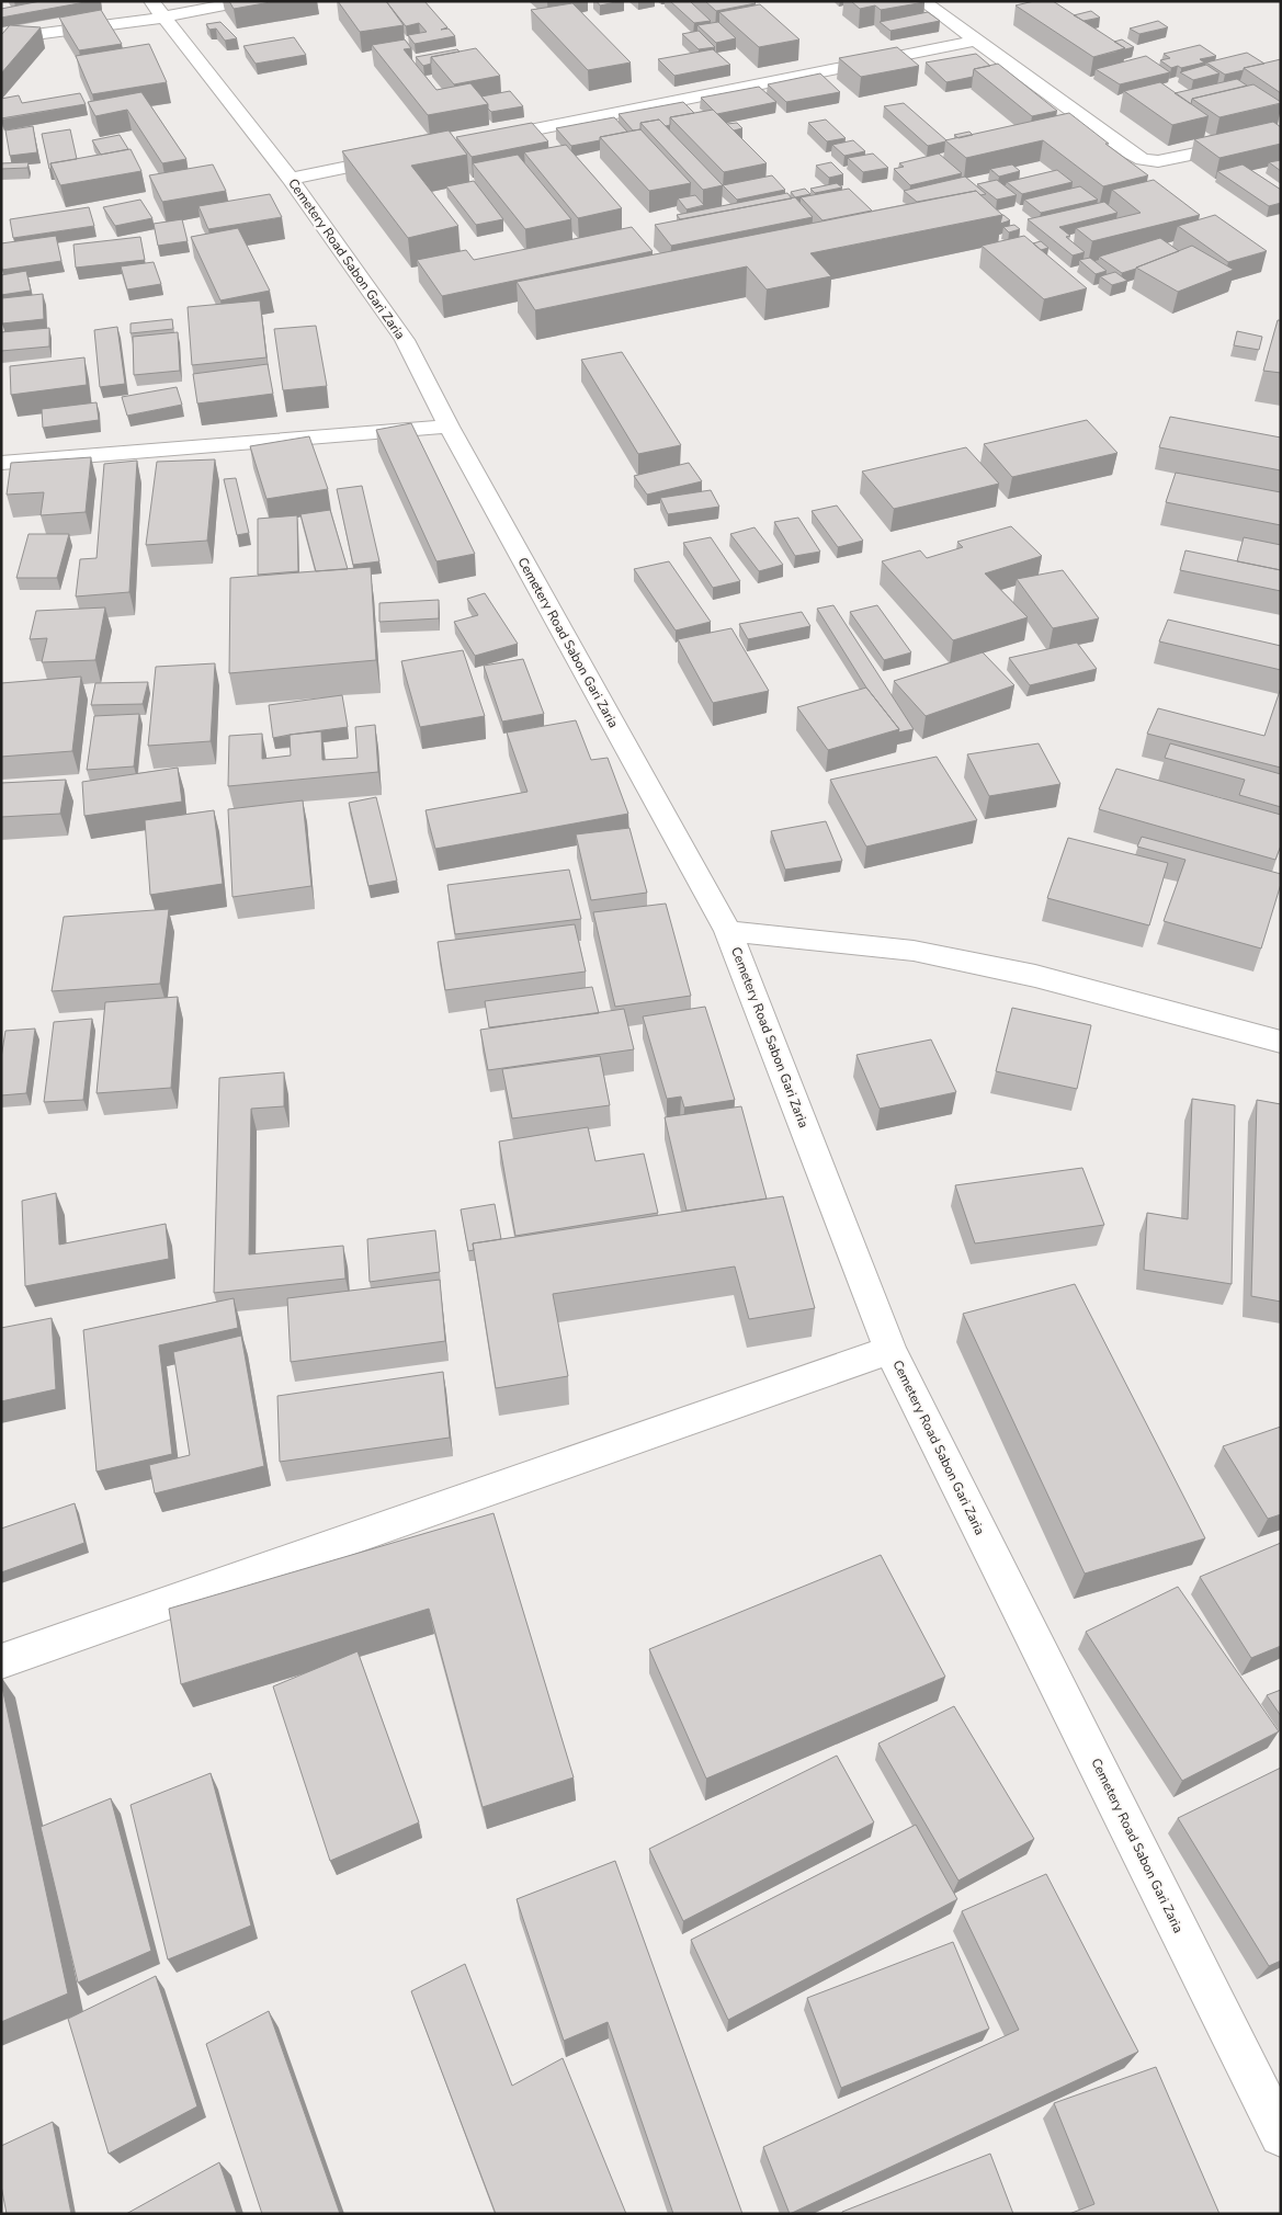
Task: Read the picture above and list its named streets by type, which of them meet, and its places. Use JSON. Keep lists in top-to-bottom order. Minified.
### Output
{"streets":{"street":["Cemetery Road Sabon Gari Zaria"]}}
